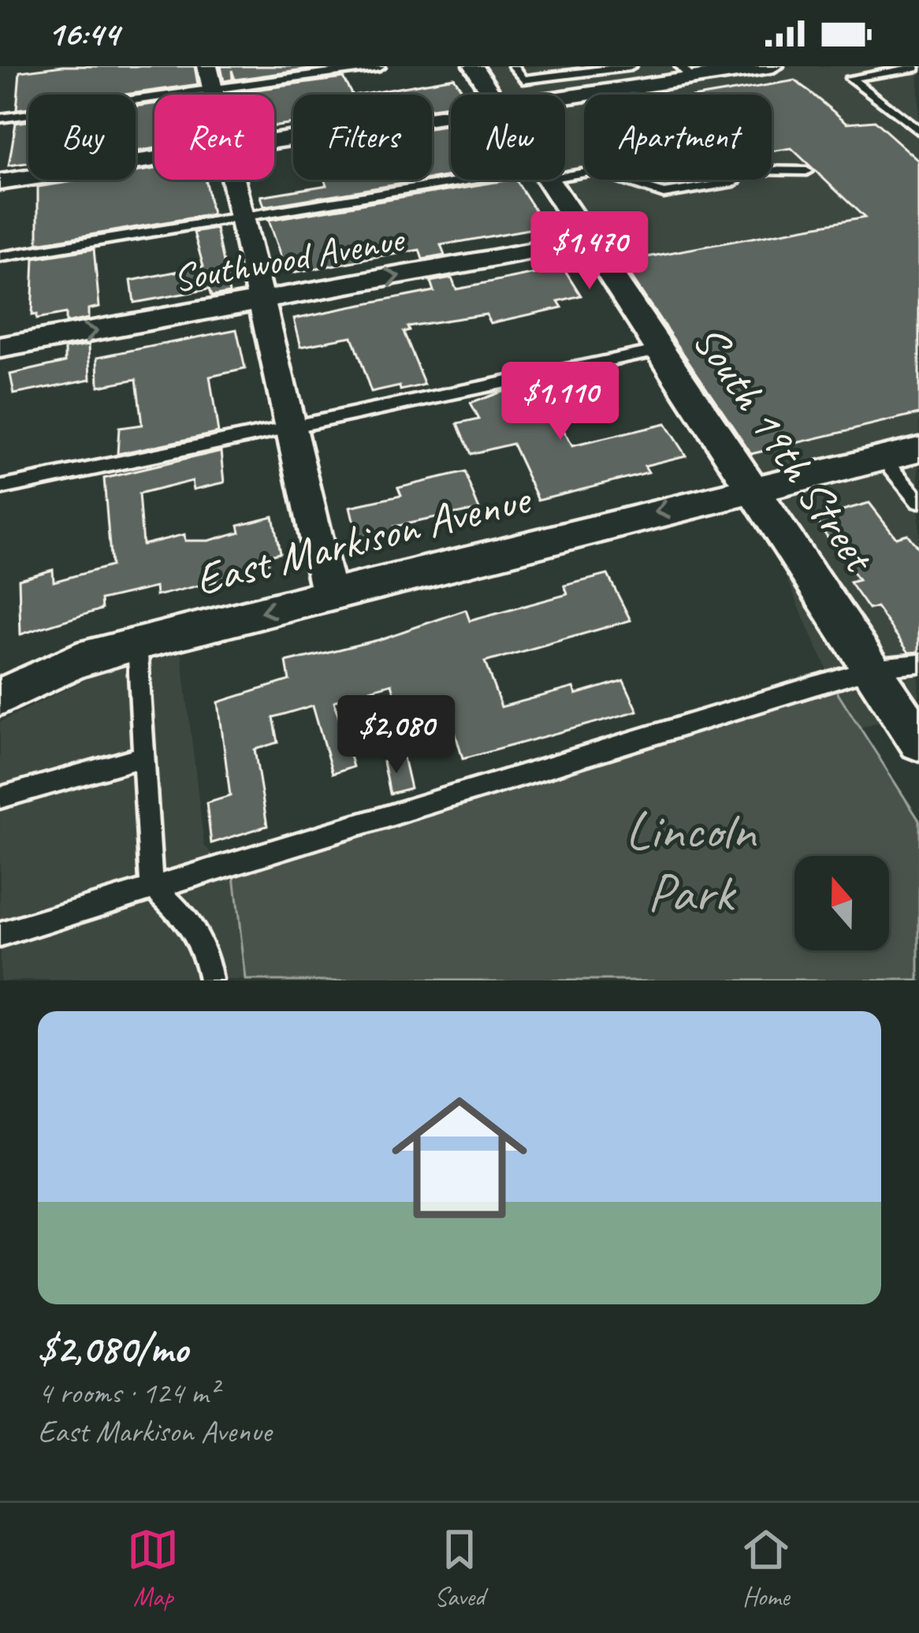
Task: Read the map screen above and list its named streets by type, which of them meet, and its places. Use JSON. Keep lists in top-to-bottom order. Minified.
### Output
{"streets":{"street":["Southwood Avenue","South 19th Street","East Markison Avenue"]},"crossings":[["Southwood Avenue","South 19th Street"],["South 19th Street","East Markison Avenue"]],"one_way":["East Markison Avenue"],"parks":["Lincoln Park"],"north":"top","page":{"status":"16:44","chip":["Buy","Rent","Filters","New","Apartment"],"price":["$1,470","$1,110","$2,080"],"list":[{"name":"$2,080/mo","note":"4 rooms · 124 m² · East Markison Avenue"}],"tabs":["Map","Saved","Home"]}}
